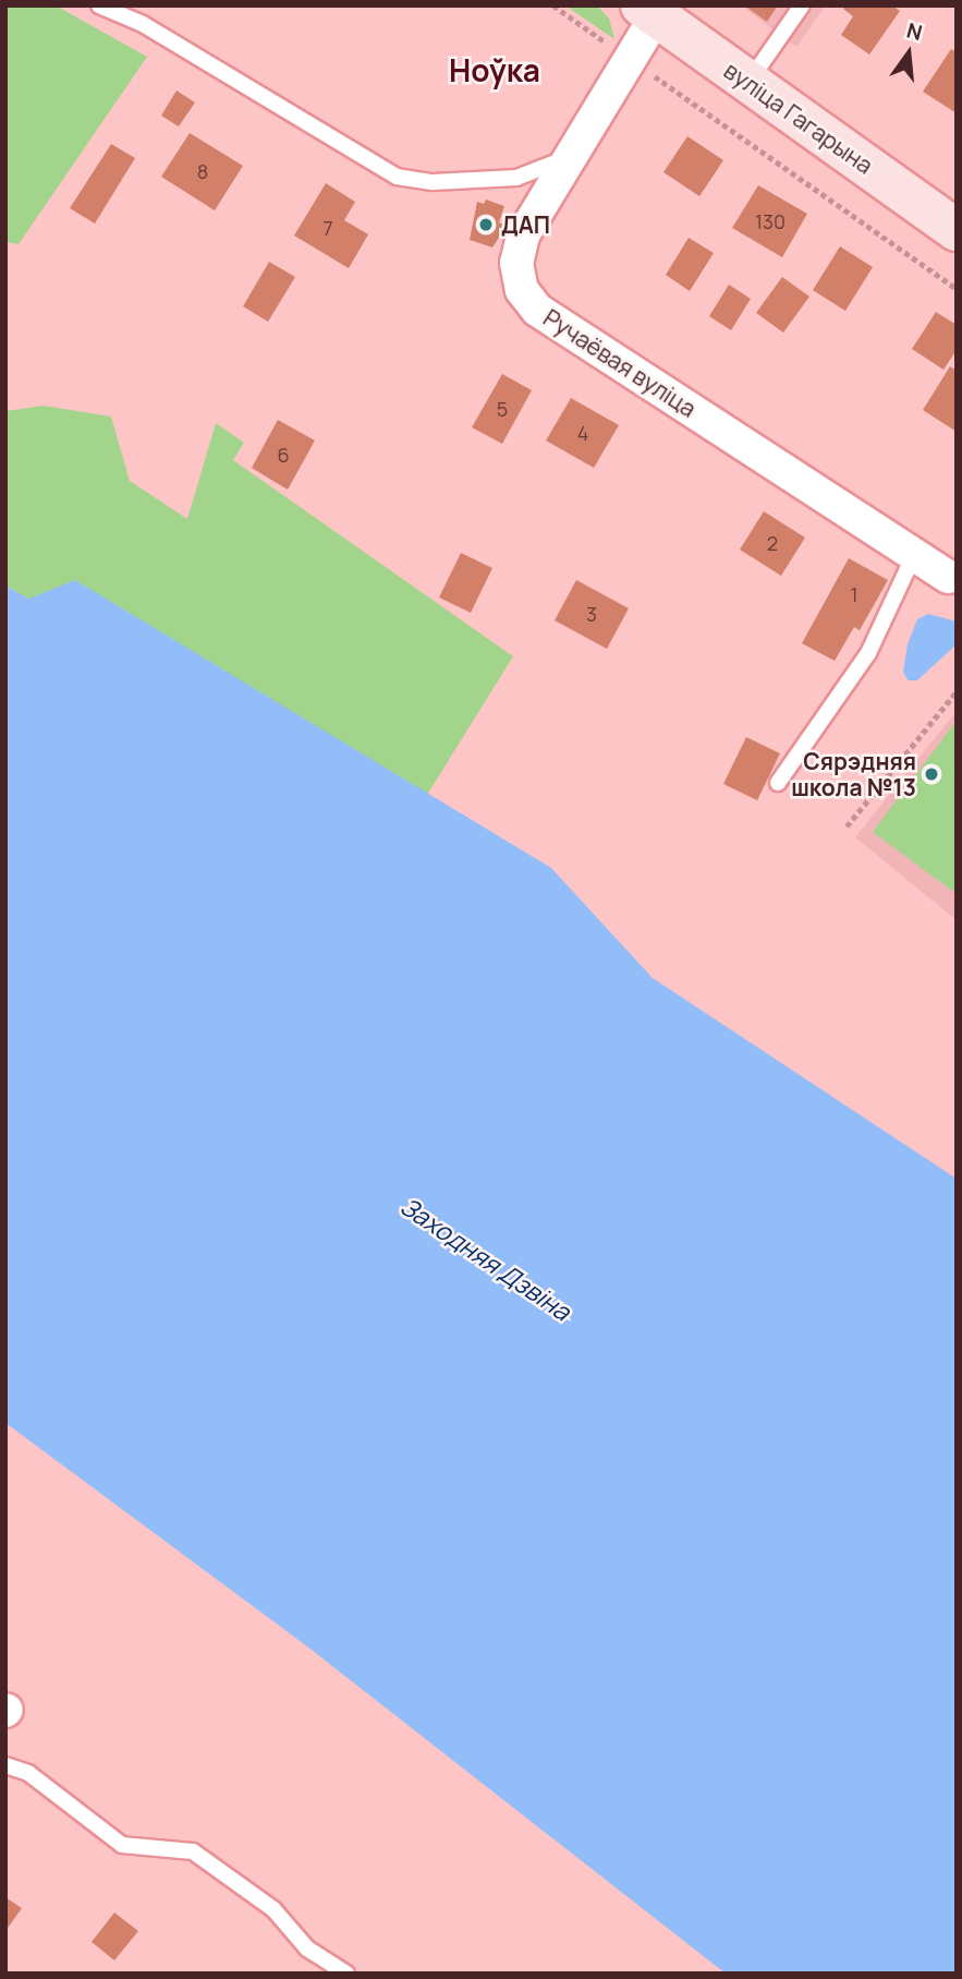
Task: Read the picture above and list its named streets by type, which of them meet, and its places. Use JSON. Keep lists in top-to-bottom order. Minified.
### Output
{"streets":{"main road":["вуліца Гагарына"],"street":["Ручаёвая вуліца"]},"crossings":[["вуліца Гагарына","Ручаёвая вуліца"]],"districts":["Ноўка"],"water":["Заходняя Дзвіна"],"places":["ДАП","Сярэдняя школа №13"],"house_numbers":["8","130","7","5","4","6","2","1","3"],"north":"top"}
